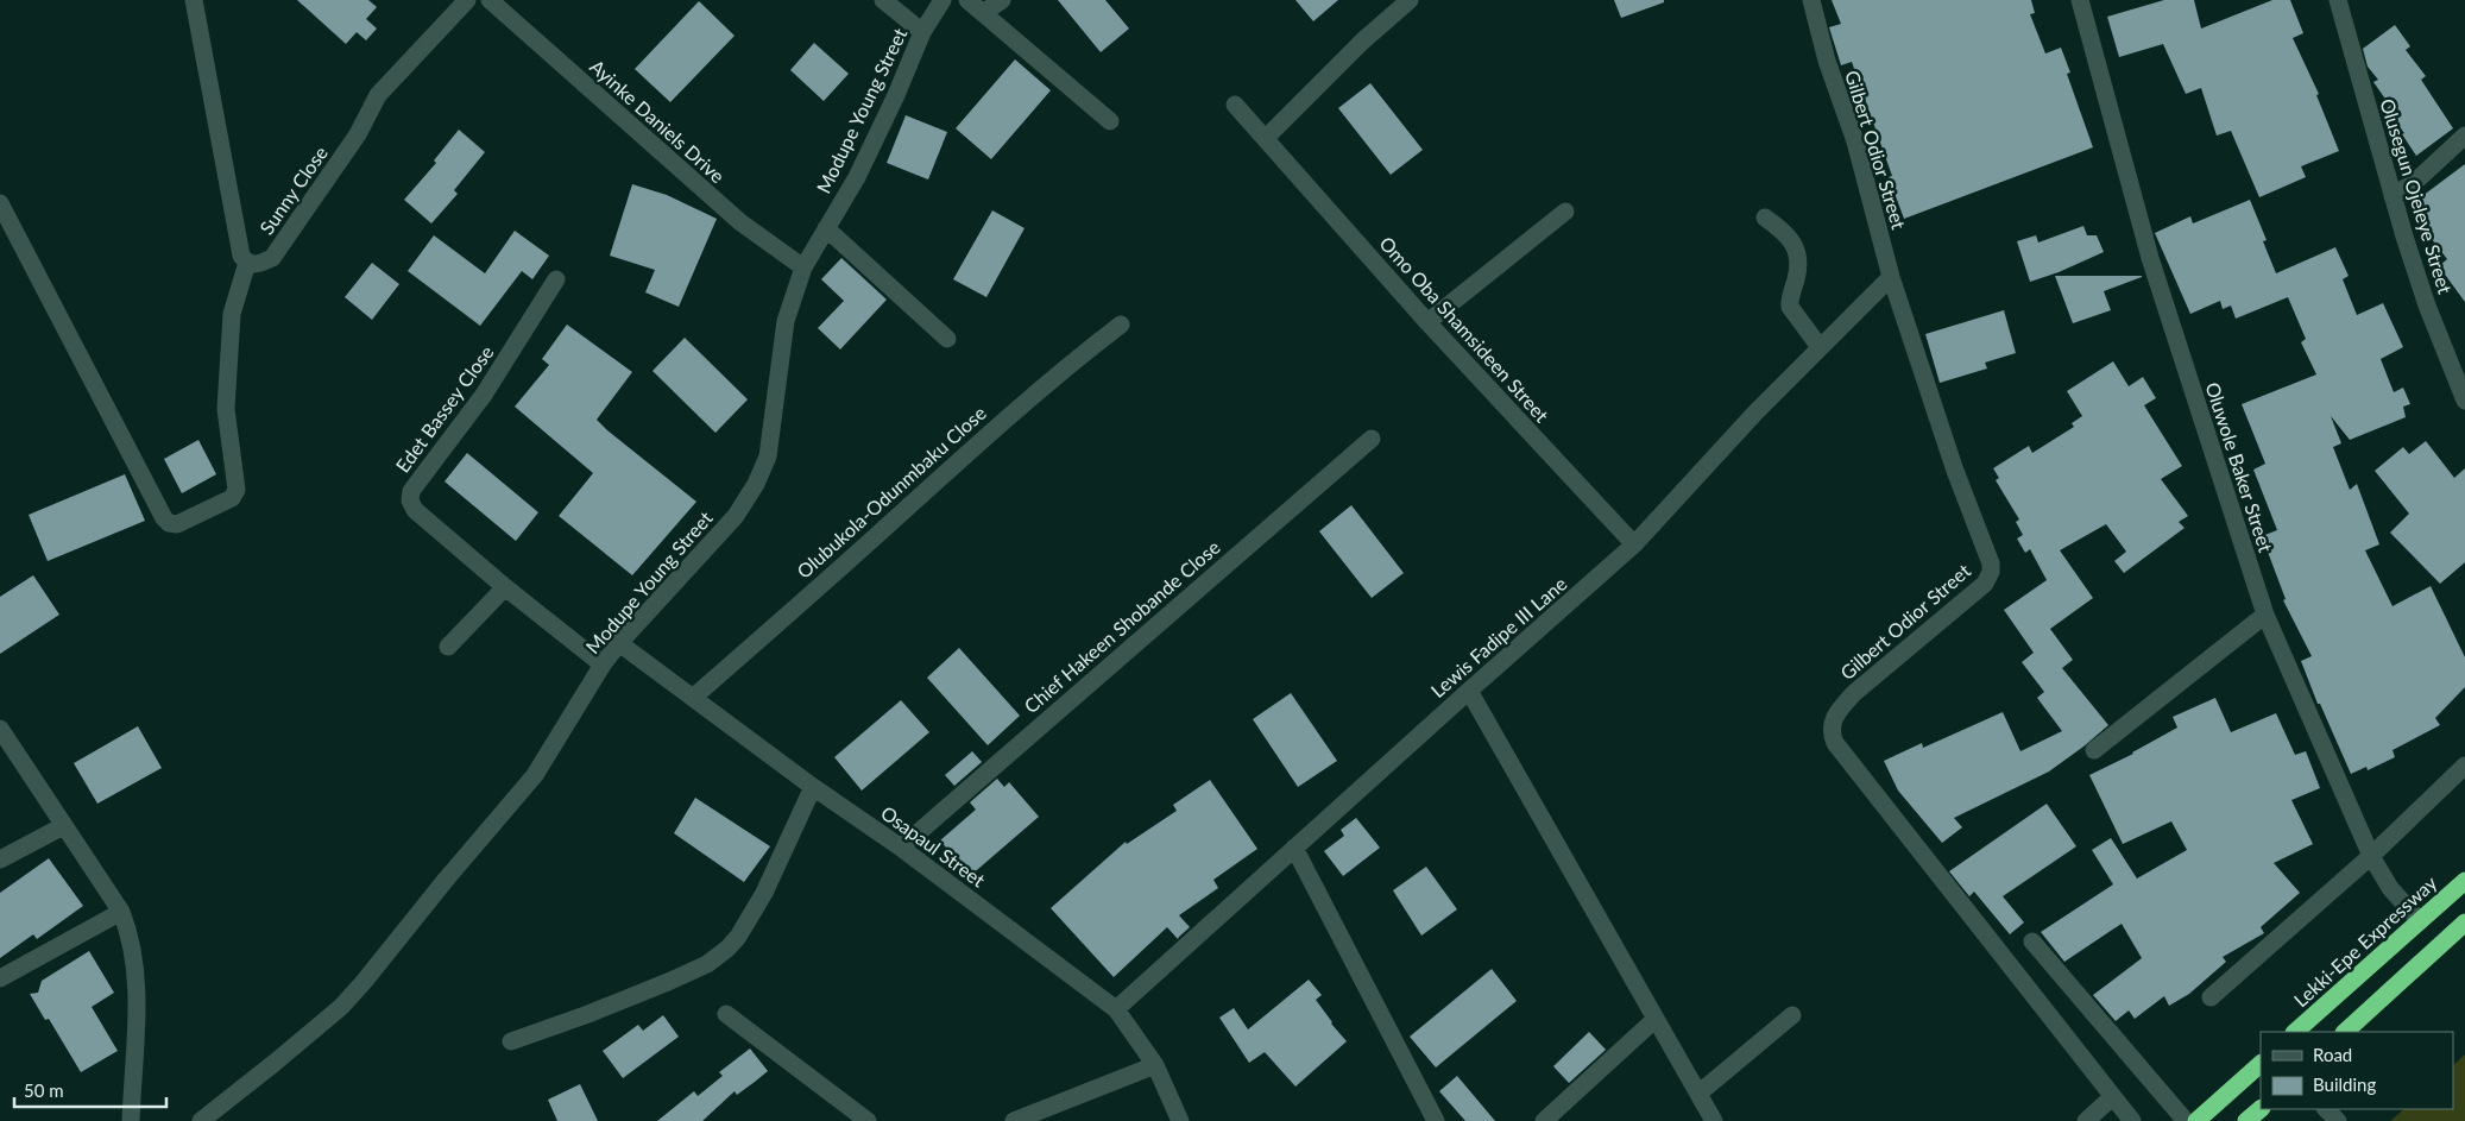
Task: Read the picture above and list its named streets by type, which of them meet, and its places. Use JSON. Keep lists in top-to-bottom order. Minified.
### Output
{"streets":{"highway":["Lekki-Epe Expressway"],"street":["Modupe Young Street","Ayinke Daniels Drive","Gilbert Odior Street","Sunny Close","Olusegun Ojeleye Street","Omo Oba Shamsideen Street","Edet Bassey Close","Oluwole Baker Street","Olubukola-Odunmbaku Close","Chief Hakeen Shobande Close","Lewis Fadipe III Lane","Osapaul Street"]},"crossings":[["Modupe Young Street","Ayinke Daniels Drive"],["Modupe Young Street","Edet Bassey Close"],["Modupe Young Street","Osapaul Street"],["Gilbert Odior Street","Lewis Fadipe III Lane"],["Omo Oba Shamsideen Street","Lewis Fadipe III Lane"],["Oluwole Baker Street","Lekki-Epe Expressway"],["Olubukola-Odunmbaku Close","Osapaul Street"],["Chief Hakeen Shobande Close","Osapaul Street"],["Lewis Fadipe III Lane","Osapaul Street"]],"legend":["Road","Building"],"scale_bar":"50 m"}
